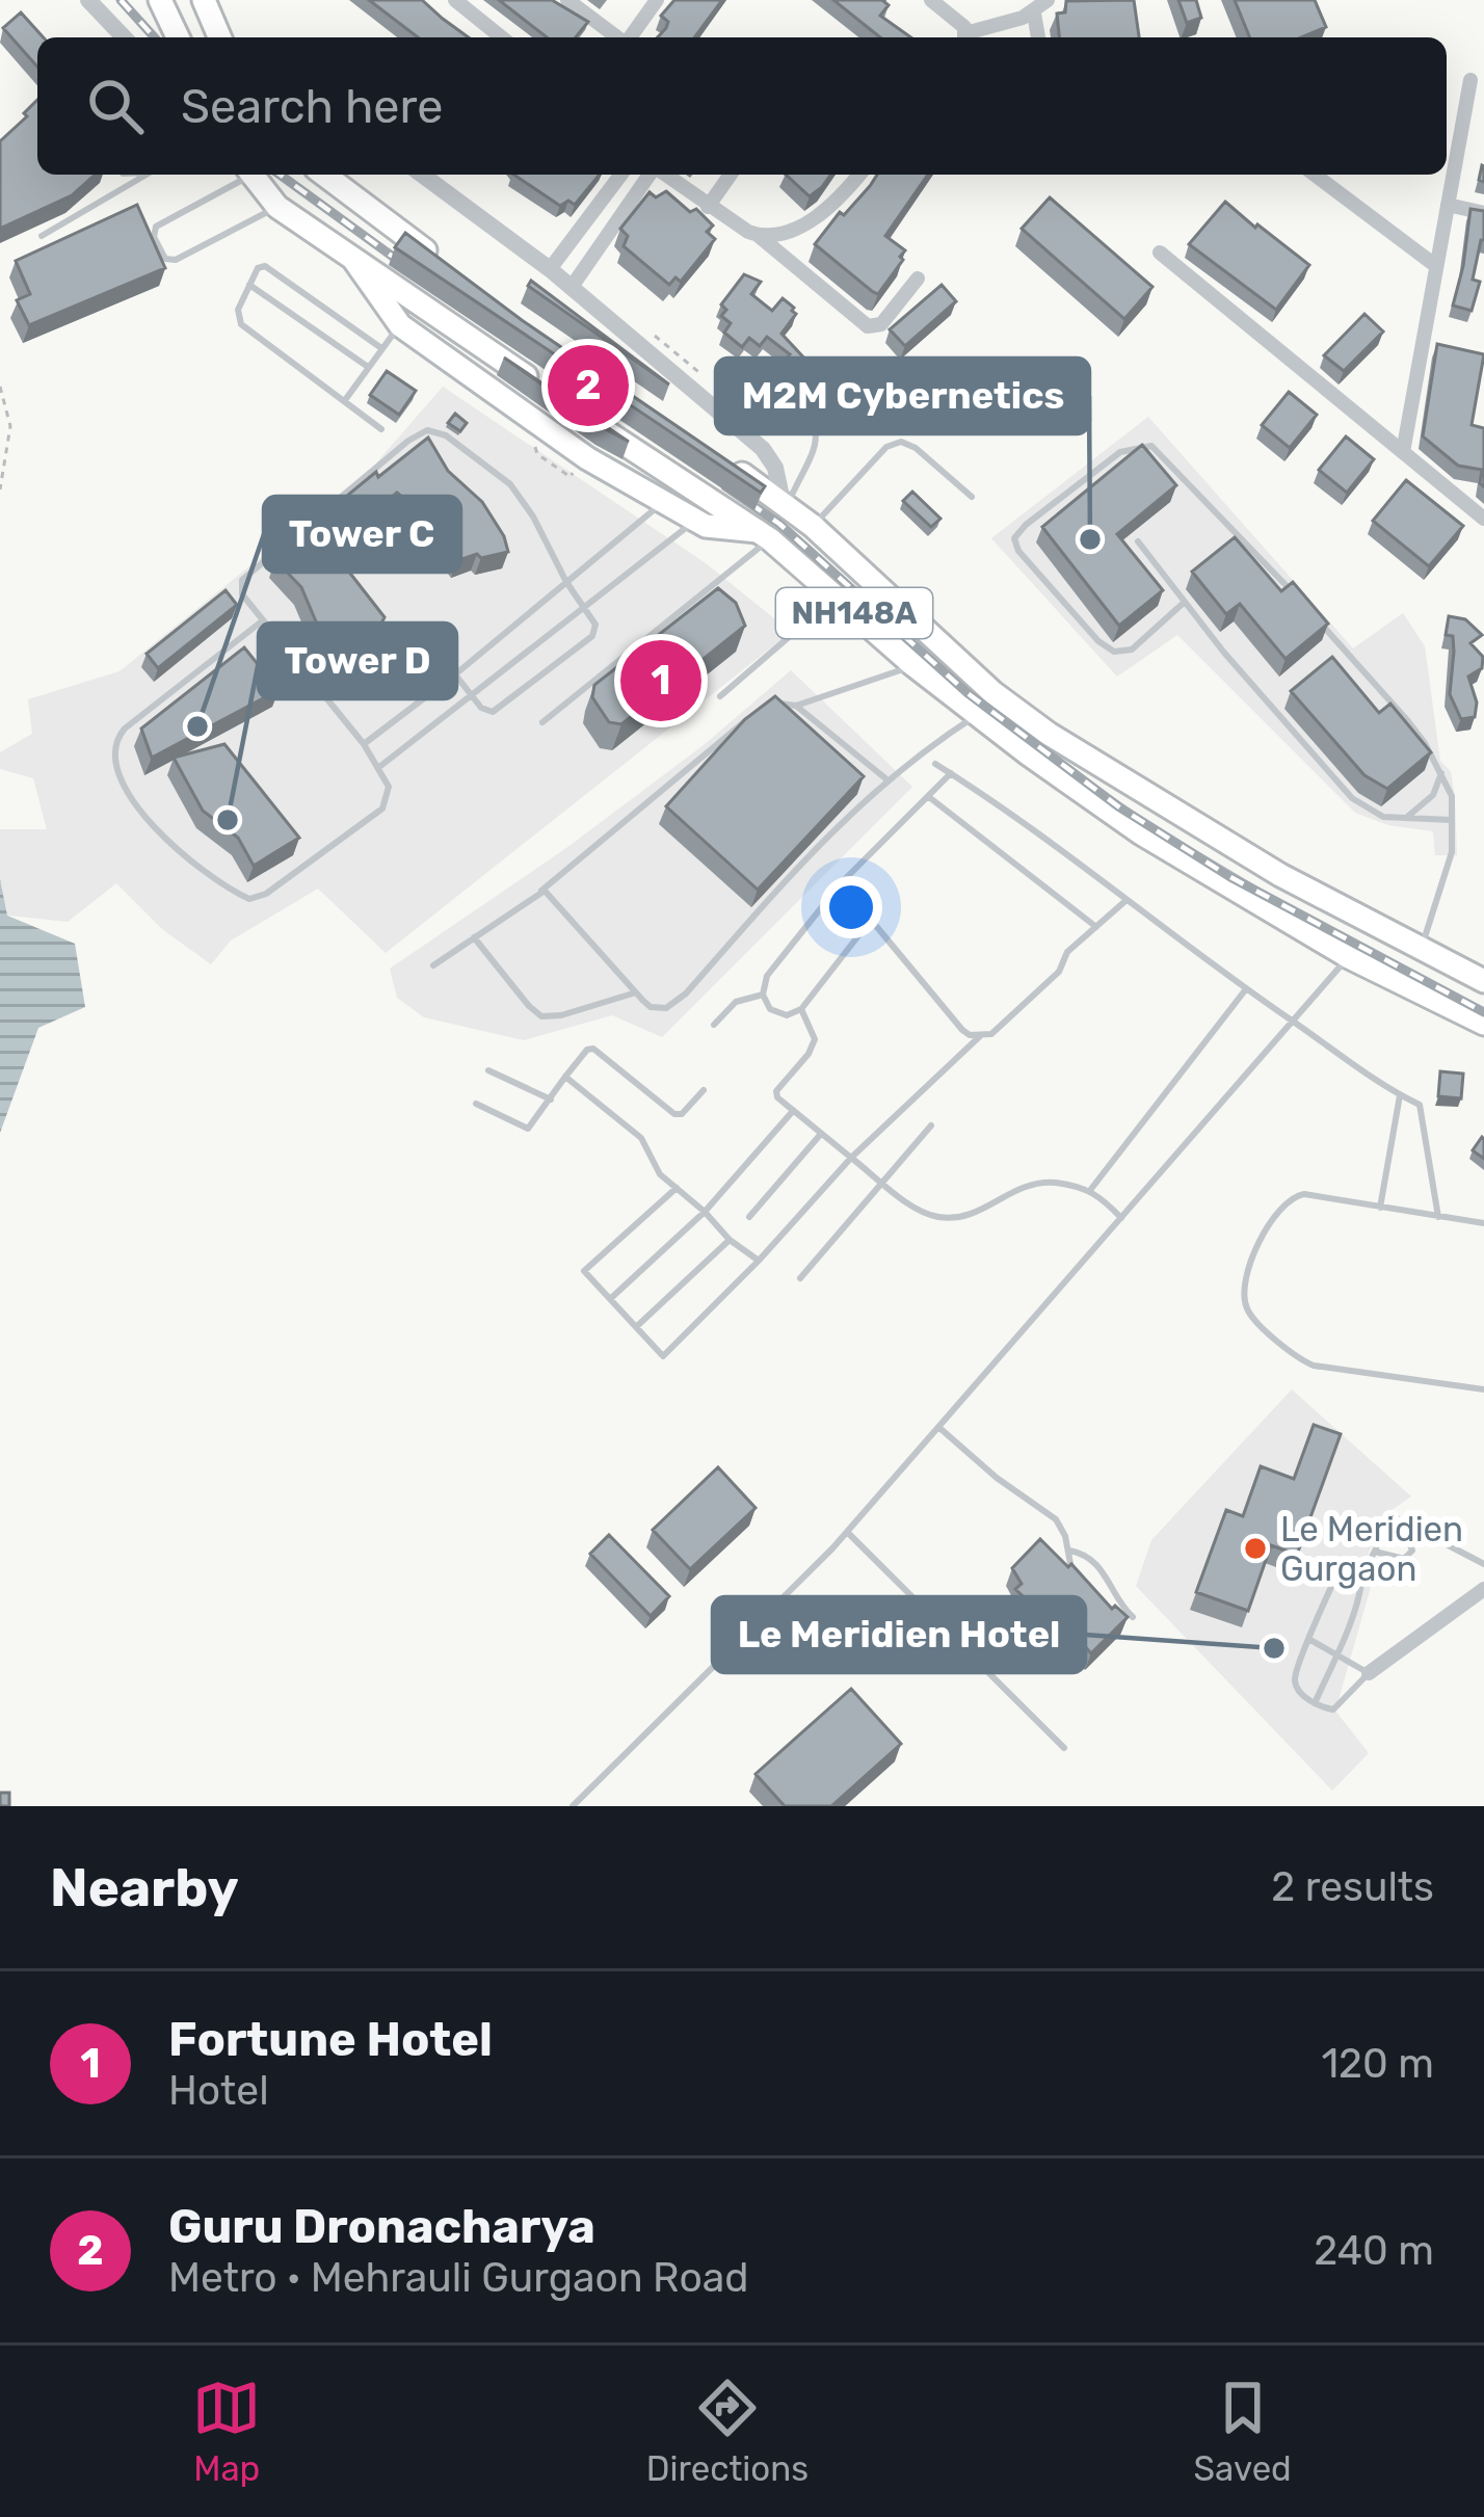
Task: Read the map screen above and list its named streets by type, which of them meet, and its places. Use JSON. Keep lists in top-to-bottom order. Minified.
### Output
{"streets":{"main road":["NH148A"]},"places":["M2M Cybernetics","Tower C","Tower D","Le Meridien Gurgaon","Le Meridien Hotel"],"page":{"search":"Search here","pins":["2","1"],"heading":["Nearby","2 results"],"list":[{"mark":"1","name":"Fortune Hotel","note":"Hotel","value":"120 m"},{"mark":"2","name":"Guru Dronacharya","note":"Metro · Mehrauli Gurgaon Road","value":"240 m"}],"nav":["Map","Directions","Saved"]}}
